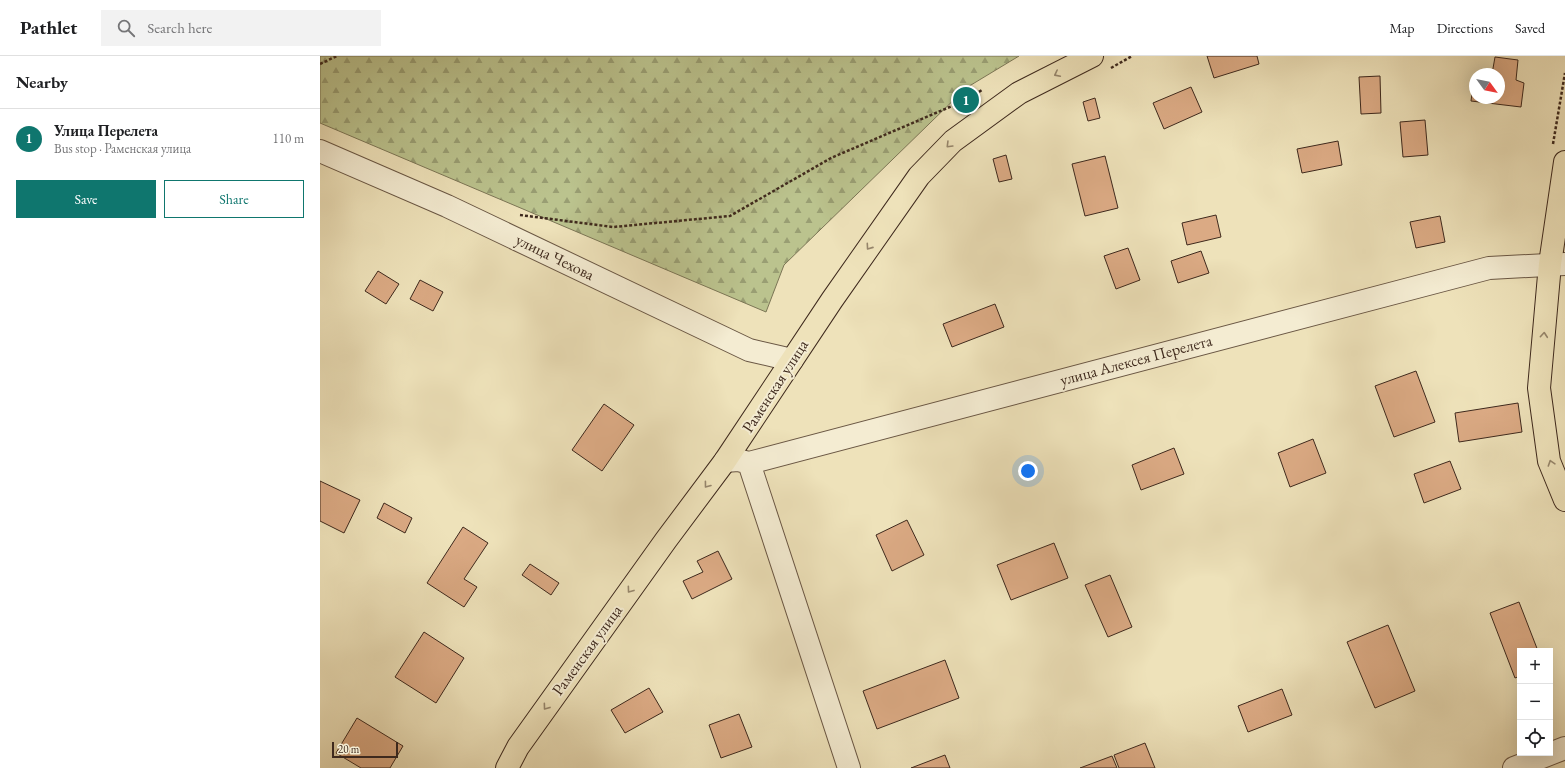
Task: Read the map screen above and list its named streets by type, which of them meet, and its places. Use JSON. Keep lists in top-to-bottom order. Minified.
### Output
{"streets":{"main road":["Раменская улица"],"street":["улица Чехова","улица Алексея Перелета"]},"crossings":[["улица Чехова","Раменская улица"],["улица Алексея Перелета","Раменская улица"]],"one_way":["Раменская улица"],"scale_bar":"20 m","north":"bottom right","page":{"header":"Pathlet","search":"Search here","nav":["Map","Directions","Saved"],"heading":"Nearby","pins":"1","list":[{"mark":"1","name":"Улица Перелета","note":"Bus stop · Раменская улица","value":"110 m"}],"buttons":["Save","Share"],"map_buttons":["+","−"],"scale":"20 m"}}
